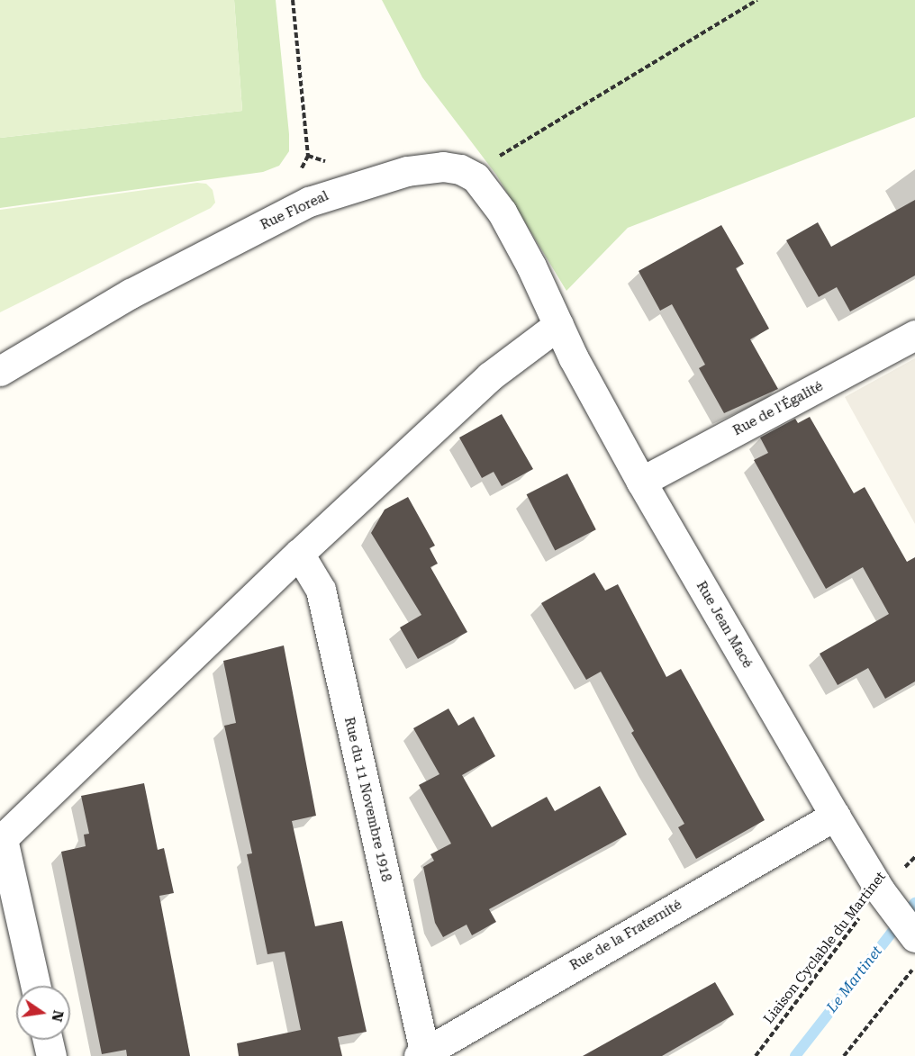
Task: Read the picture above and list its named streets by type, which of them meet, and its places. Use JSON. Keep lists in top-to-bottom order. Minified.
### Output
{"streets":{"street":["Rue Floreal","Rue de l'Égalité","Rue Jean Macé","Rue du 11 Novembre 1918","Rue de la Fraternité"],"path":["Liaison Cyclable du Martinet"]},"crossings":[["Rue de l'Égalité","Rue Jean Macé"],["Rue Jean Macé","Rue de la Fraternité"],["Rue Jean Macé","Liaison Cyclable du Martinet"],["Rue du 11 Novembre 1918","Rue de la Fraternité"]],"water":["Le Martinet"],"north":"right"}
